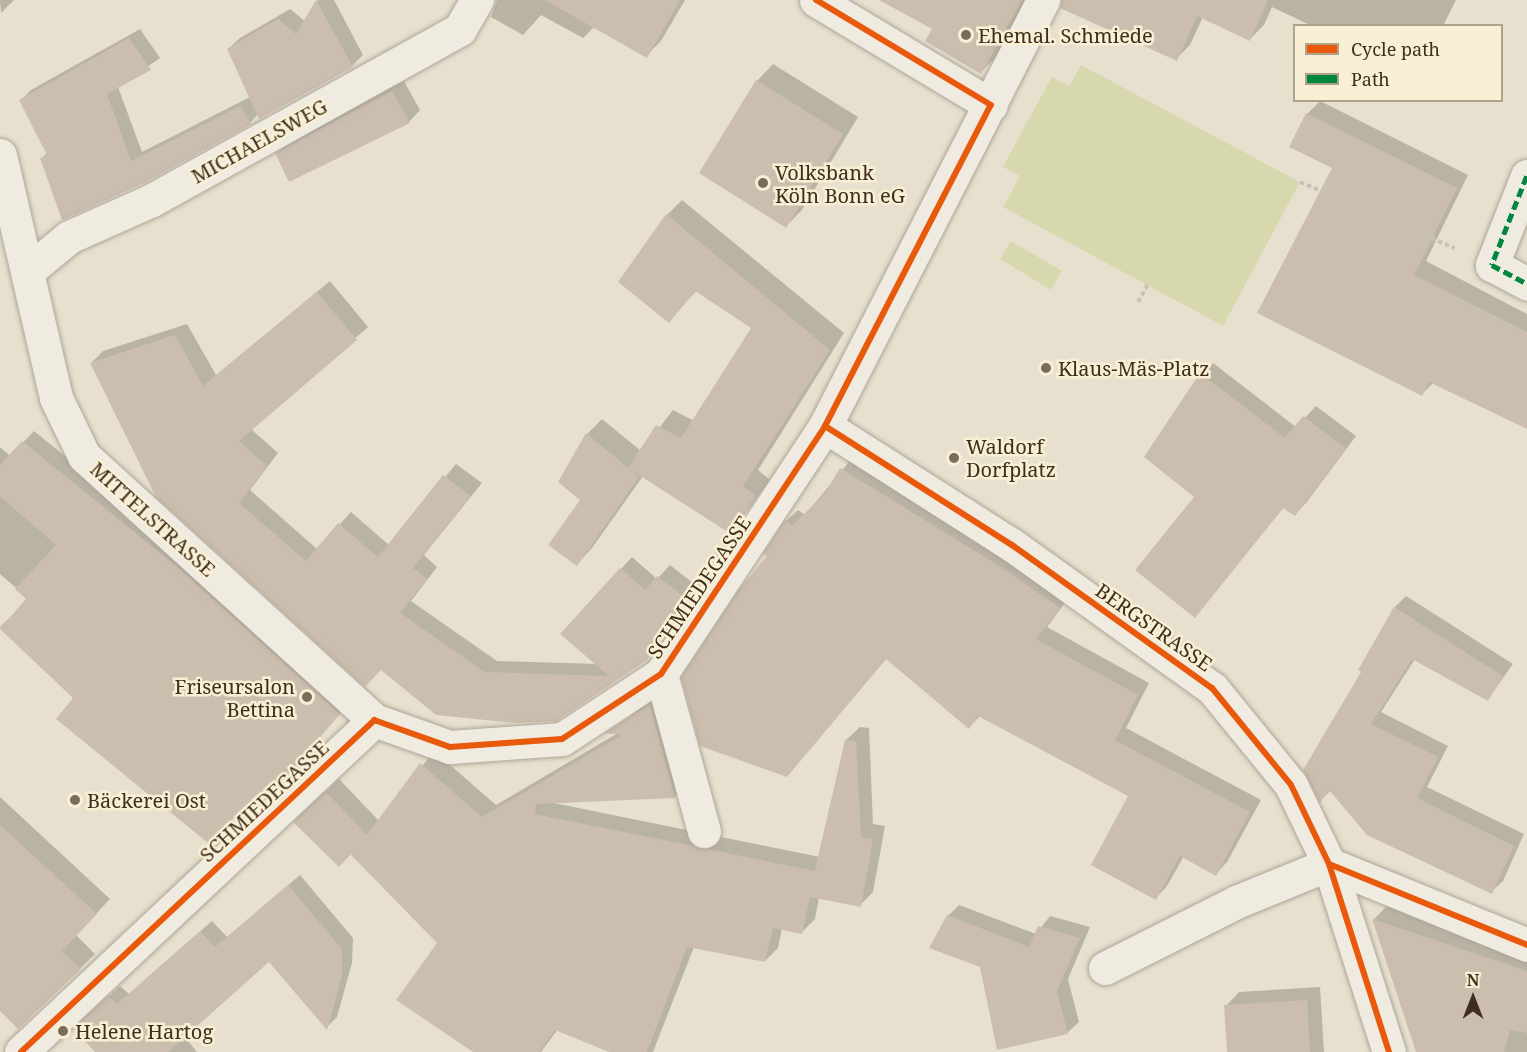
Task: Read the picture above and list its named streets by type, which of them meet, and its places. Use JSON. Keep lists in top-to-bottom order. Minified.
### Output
{"streets":{"street":["MICHAELSWEG","MITTELSTRASSE","SCHMIEDEGASSE","BERGSTRASSE"]},"crossings":[["MICHAELSWEG","MITTELSTRASSE"],["MITTELSTRASSE","SCHMIEDEGASSE"],["SCHMIEDEGASSE","BERGSTRASSE"]],"places":["Ehemal. Schmiede","Volksbank Köln Bonn eG","Klaus-Mäs-Platz","Waldorf Dorfplatz","Friseursalon Bettina","Bäckerei Ost","Helene Hartog"],"legend":["Cycle path","Path"],"north":"top"}
